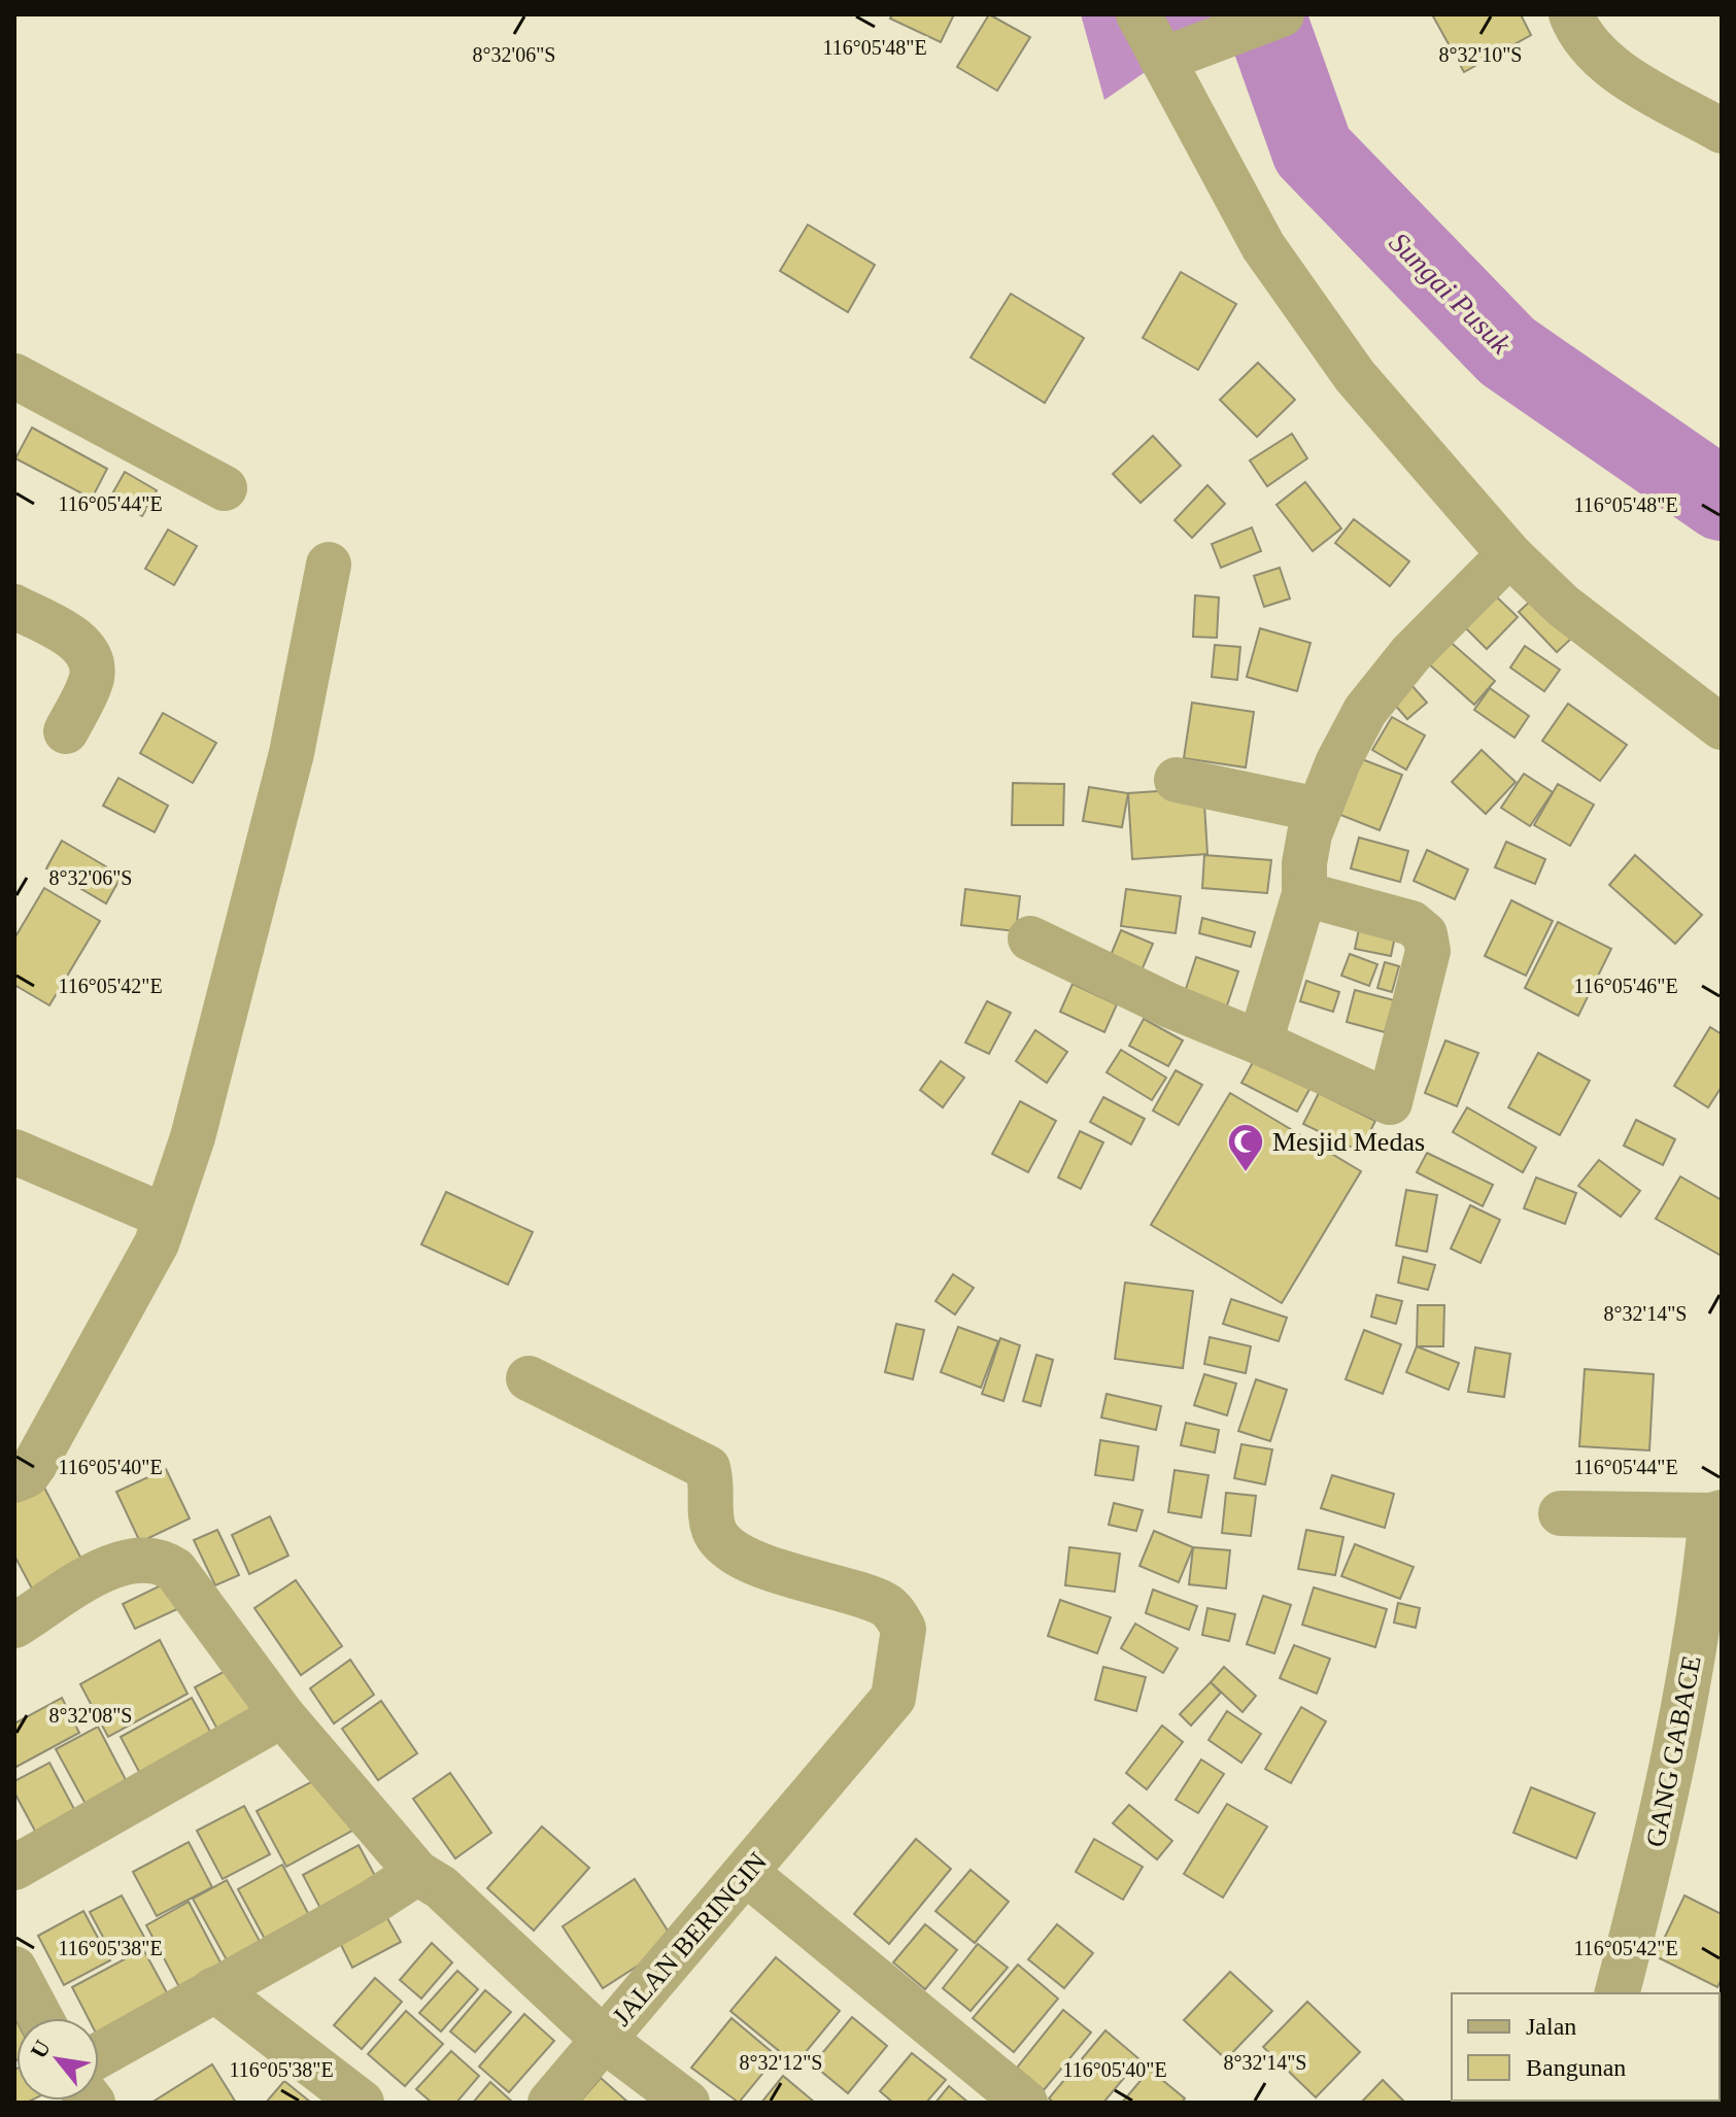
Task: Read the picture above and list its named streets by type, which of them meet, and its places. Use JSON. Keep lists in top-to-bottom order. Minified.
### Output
{"streets":{"street":["GANG GABACE","JALAN BERINGIN"]},"water":["Sungai Pusuk"],"places":{"mosque":["Mesjid Medas"]},"legend":["Jalan","Bangunan"],"north":"top left","coordinates":["116°05'48\"E","8°32'06\"S","8°32'10\"S","116°05'44\"E","116°05'42\"E","116°05'46\"E","8°32'14\"S","116°05'40\"E","8°32'08\"S","116°05'38\"E","8°32'12\"S"]}
